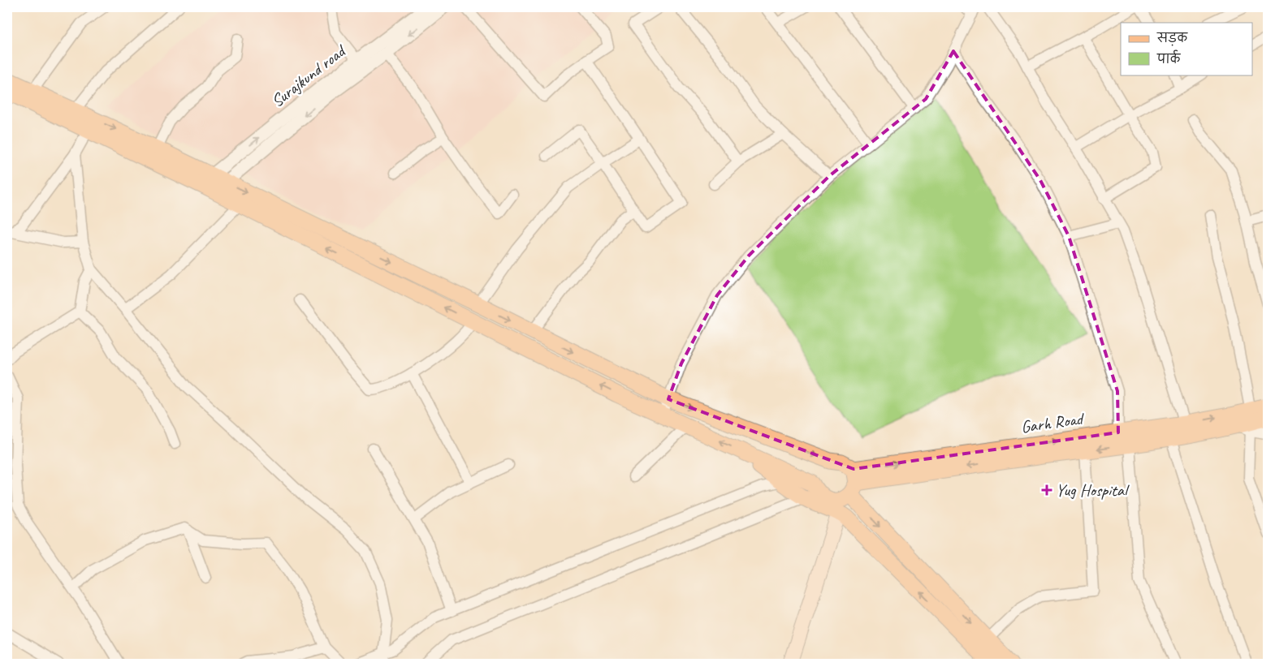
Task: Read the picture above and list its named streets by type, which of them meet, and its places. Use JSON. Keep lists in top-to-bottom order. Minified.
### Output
{"streets":{"main road":["Garh Road"],"street":["Surajkund road"]},"places":{"health":["Yug Hospital"]},"legend":["सड़क","पार्क"]}
